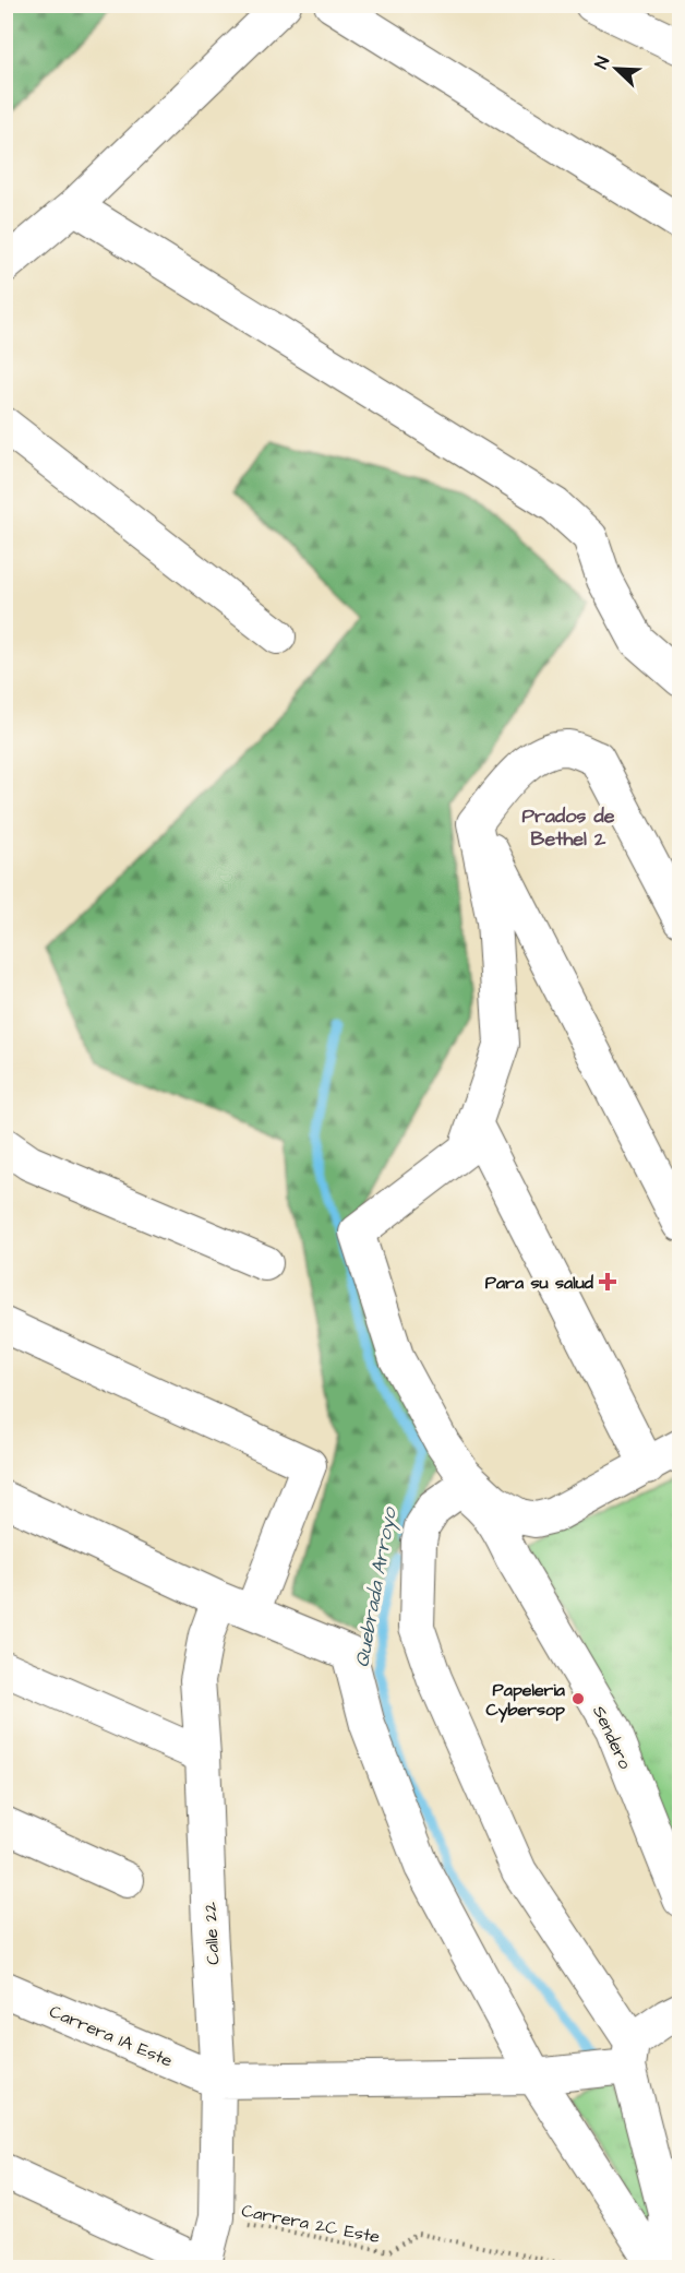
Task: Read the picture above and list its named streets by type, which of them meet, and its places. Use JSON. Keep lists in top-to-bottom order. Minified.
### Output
{"streets":{"street":["Sendero","Calle 22","Carrera 1A Este"],"path":["Carrera 2C Este"]},"crossings":[["Calle 22","Carrera 1A Este"],["Calle 22","Carrera 2C Este"]],"districts":["Prados de Bethel 2"],"water":["Quebrada Arroyo"],"places":{"health":["Para su salud"],"other":["Papeleria Cybersop"]},"north":"top left"}
